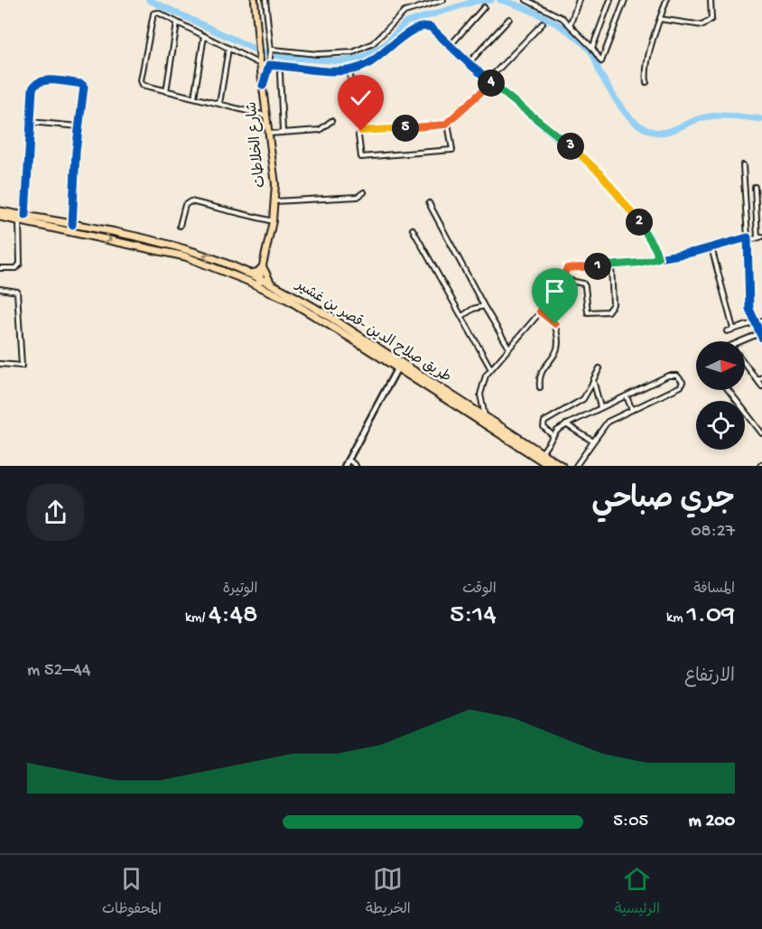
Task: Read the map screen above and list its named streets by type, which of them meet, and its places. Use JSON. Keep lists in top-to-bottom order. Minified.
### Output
{"streets":{"highway":["طريق صلاح الدين -قصر بن غشير"],"main road":["شارع الخلاطات"]},"crossings":[["شارع الخلاطات","طريق صلاح الدين -قصر بن غشير"]],"north":"right","page":{"pins":["4","5","3","2","1"],"heading":["جري صباحي","08:27"],"stats":[["المسافة","1.09 km"],["الوقت","5:14"],["الوتيرة","4:48 /km"]],"chart":["الارتفاع","44–52 m"],"list":[{"name":"200 m","note":"5:05"}],"tabs":["الرئيسية","الخريطة","المحفوظات"]}}
